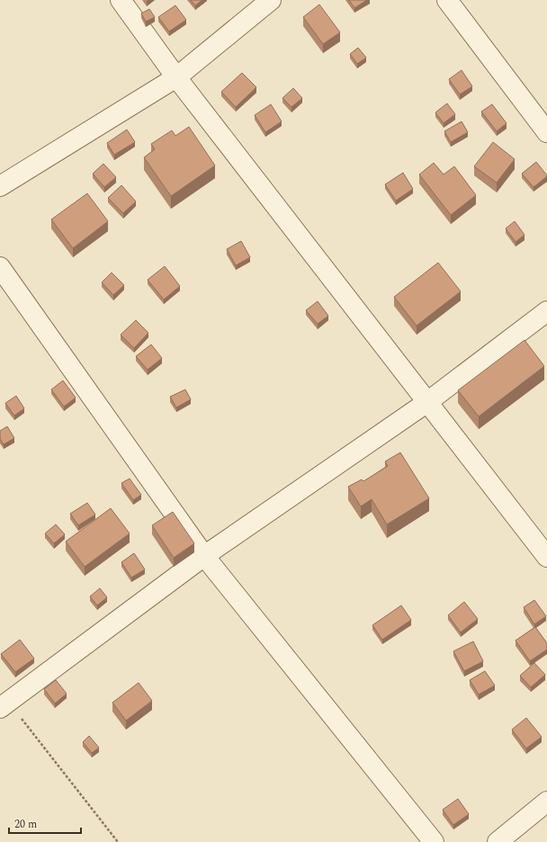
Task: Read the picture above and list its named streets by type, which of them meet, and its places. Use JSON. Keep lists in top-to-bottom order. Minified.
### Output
{"scale_bar":"20 m"}
